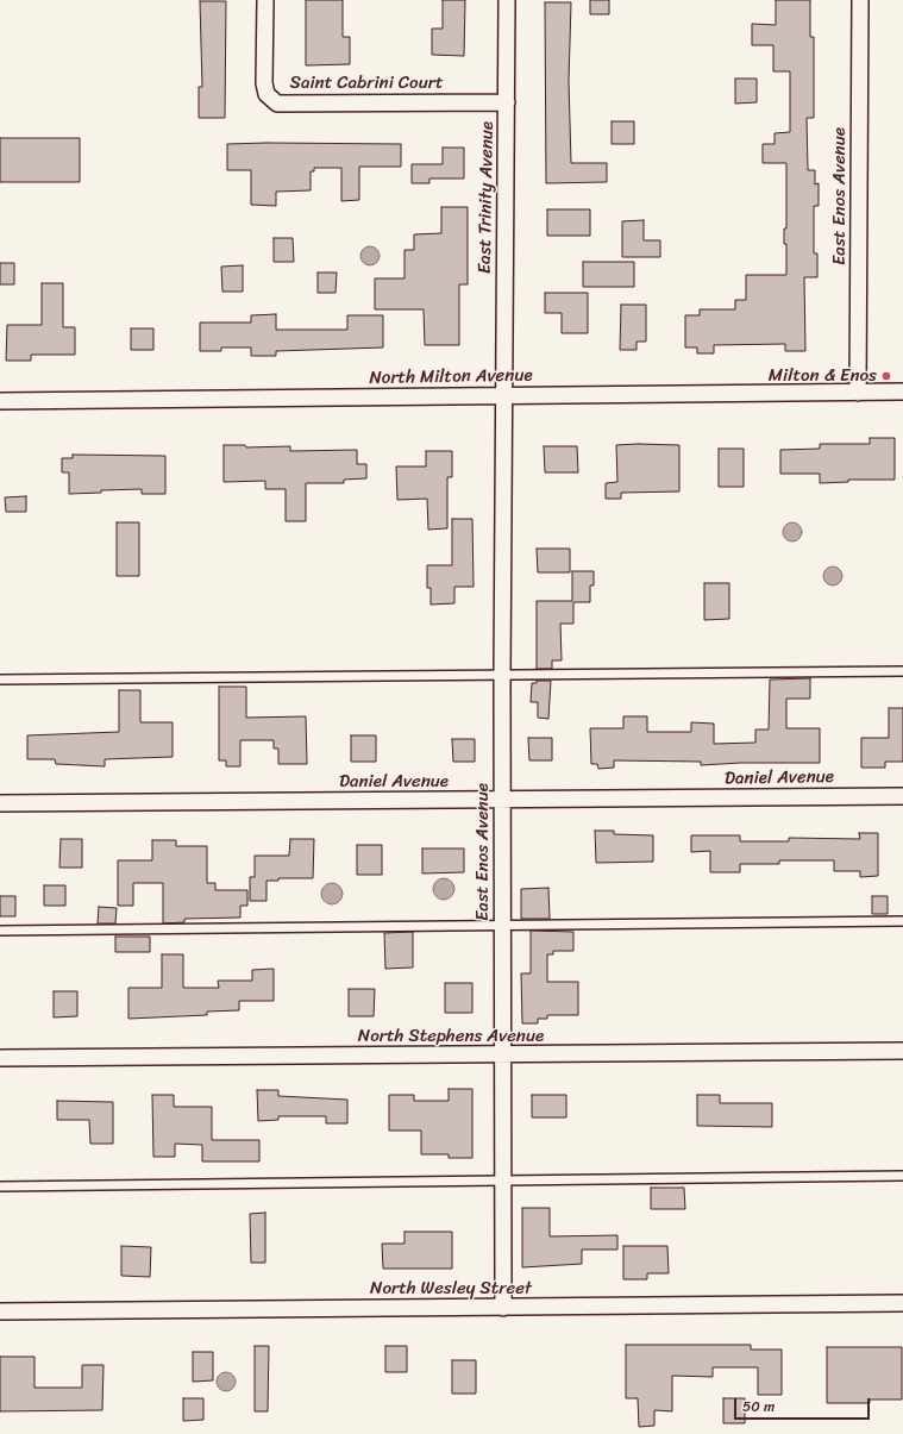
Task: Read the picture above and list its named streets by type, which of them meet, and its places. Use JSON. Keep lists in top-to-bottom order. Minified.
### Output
{"streets":{"street":["Saint Cabrini Court","East Enos Avenue","East Trinity Avenue","North Milton Avenue","Daniel Avenue","North Stephens Avenue","North Wesley Street"]},"crossings":[["Saint Cabrini Court","East Trinity Avenue"],["East Enos Avenue","East Trinity Avenue"],["East Enos Avenue","North Milton Avenue"],["East Enos Avenue","Daniel Avenue"],["East Enos Avenue","North Stephens Avenue"],["East Enos Avenue","North Wesley Street"],["East Trinity Avenue","North Milton Avenue"]],"places":["Milton & Enos"],"scale_bar":"50 m"}
